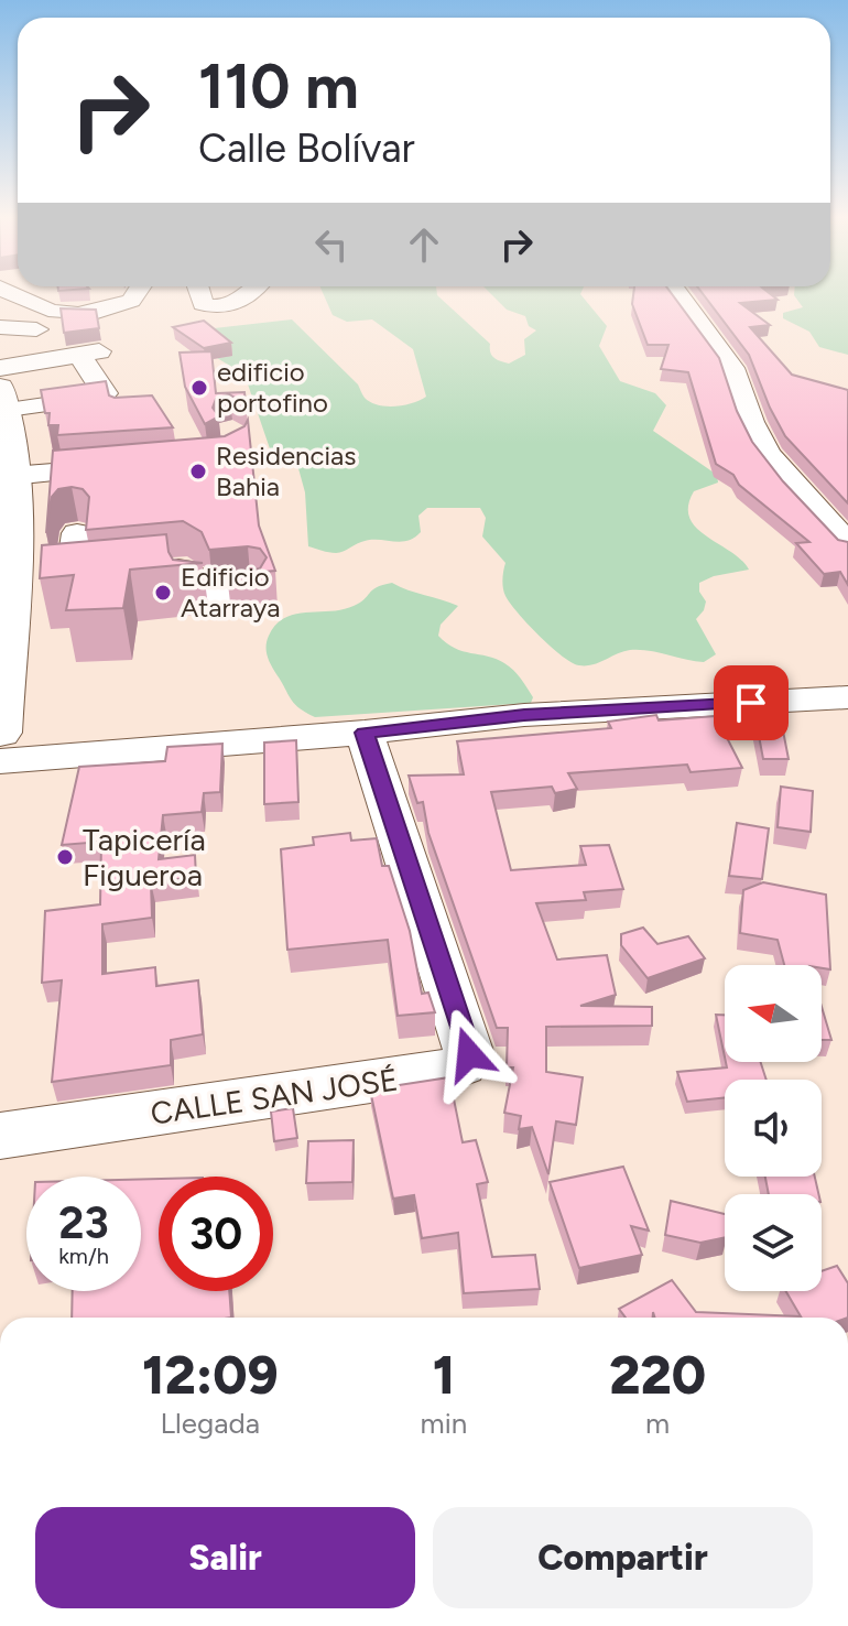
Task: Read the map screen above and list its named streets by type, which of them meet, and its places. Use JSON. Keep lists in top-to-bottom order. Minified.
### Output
{"streets":{"street":["CALLE SAN JOSÉ"]},"places":["edificio portofino","Residencias Bahia","Edificio Atarraya","Tapicería Figueroa"],"north":"left","page":{"turn":["110 m","Calle Bolívar"],"speed":"23 km/h","limit":"30","eta":["12:09","Llegada","1","min","220","m"],"buttons":["Salir","Compartir"]}}
